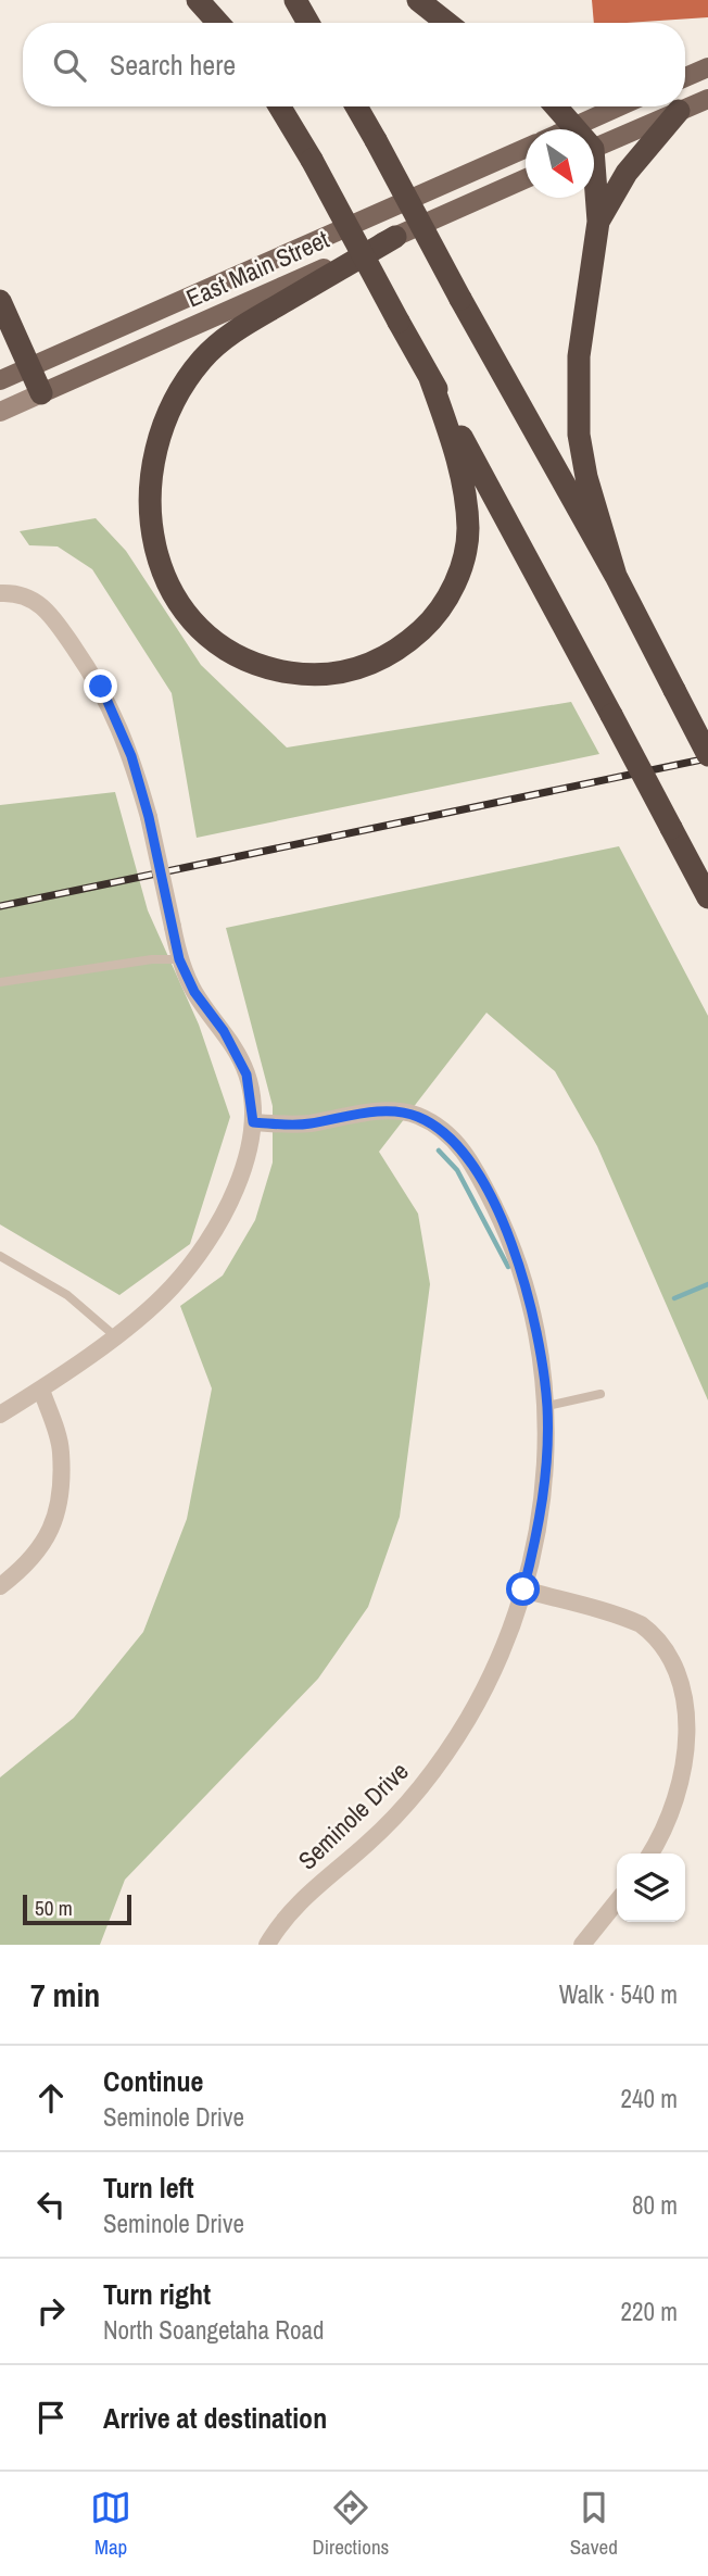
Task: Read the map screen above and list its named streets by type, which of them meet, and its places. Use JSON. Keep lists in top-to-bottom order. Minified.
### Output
{"streets":{"main road":["East Main Street"],"street":["Seminole Drive"]},"scale_bar":"50 m","north":"bottom right","page":{"search":"Search here","scale":"50 m","heading":["7 min","Walk · 540 m"],"list":[["Continue","Seminole Drive","240 m"],["Turn left","Seminole Drive","80 m"],["Turn right","North Soangetaha Road","220 m"],"Arrive at destination"],"nav":["Map","Directions","Saved"]}}
